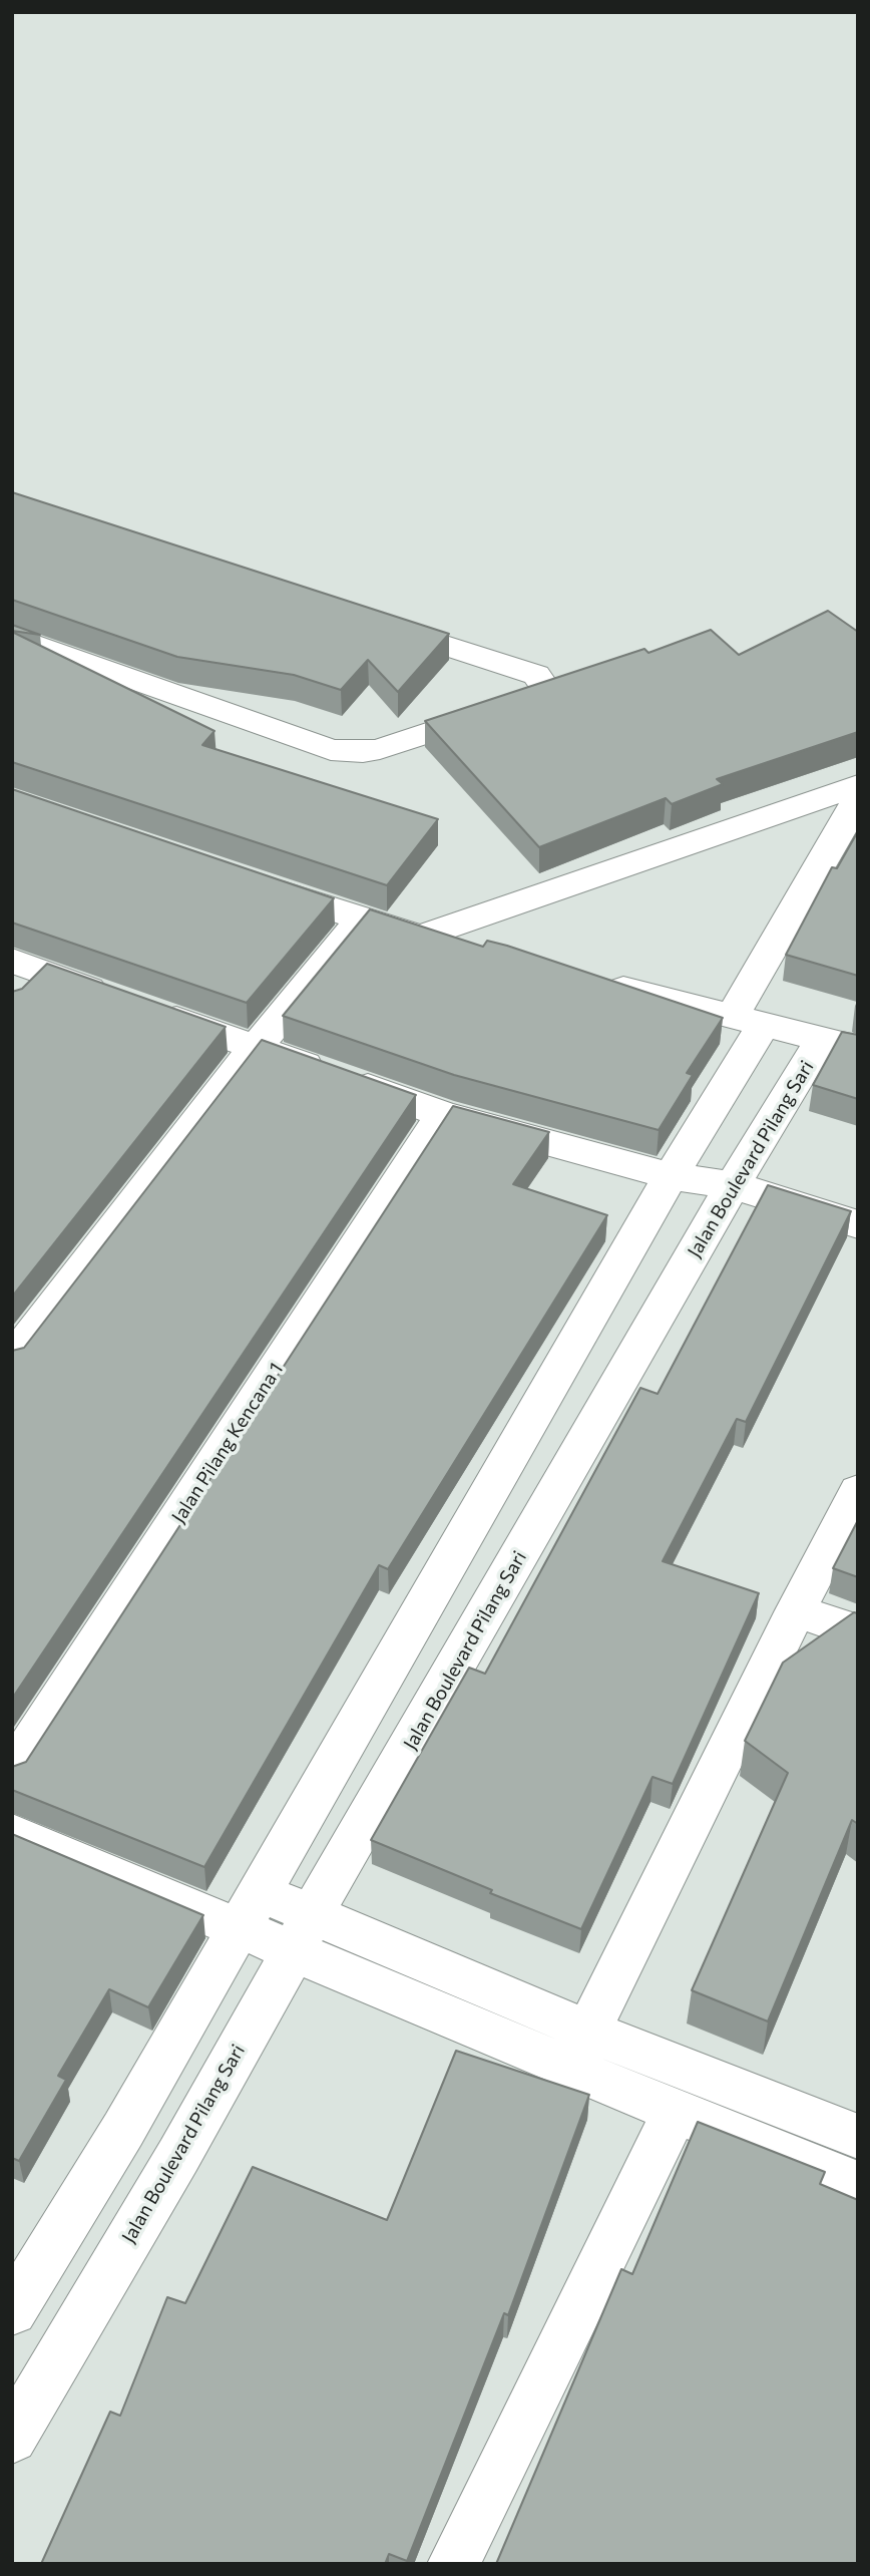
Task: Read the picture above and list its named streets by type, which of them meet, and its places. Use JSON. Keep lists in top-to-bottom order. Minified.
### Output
{"streets":{"street":["Jalan Boulevard Pilang Sari","Jalan Pilang Kencana 1"]}}
